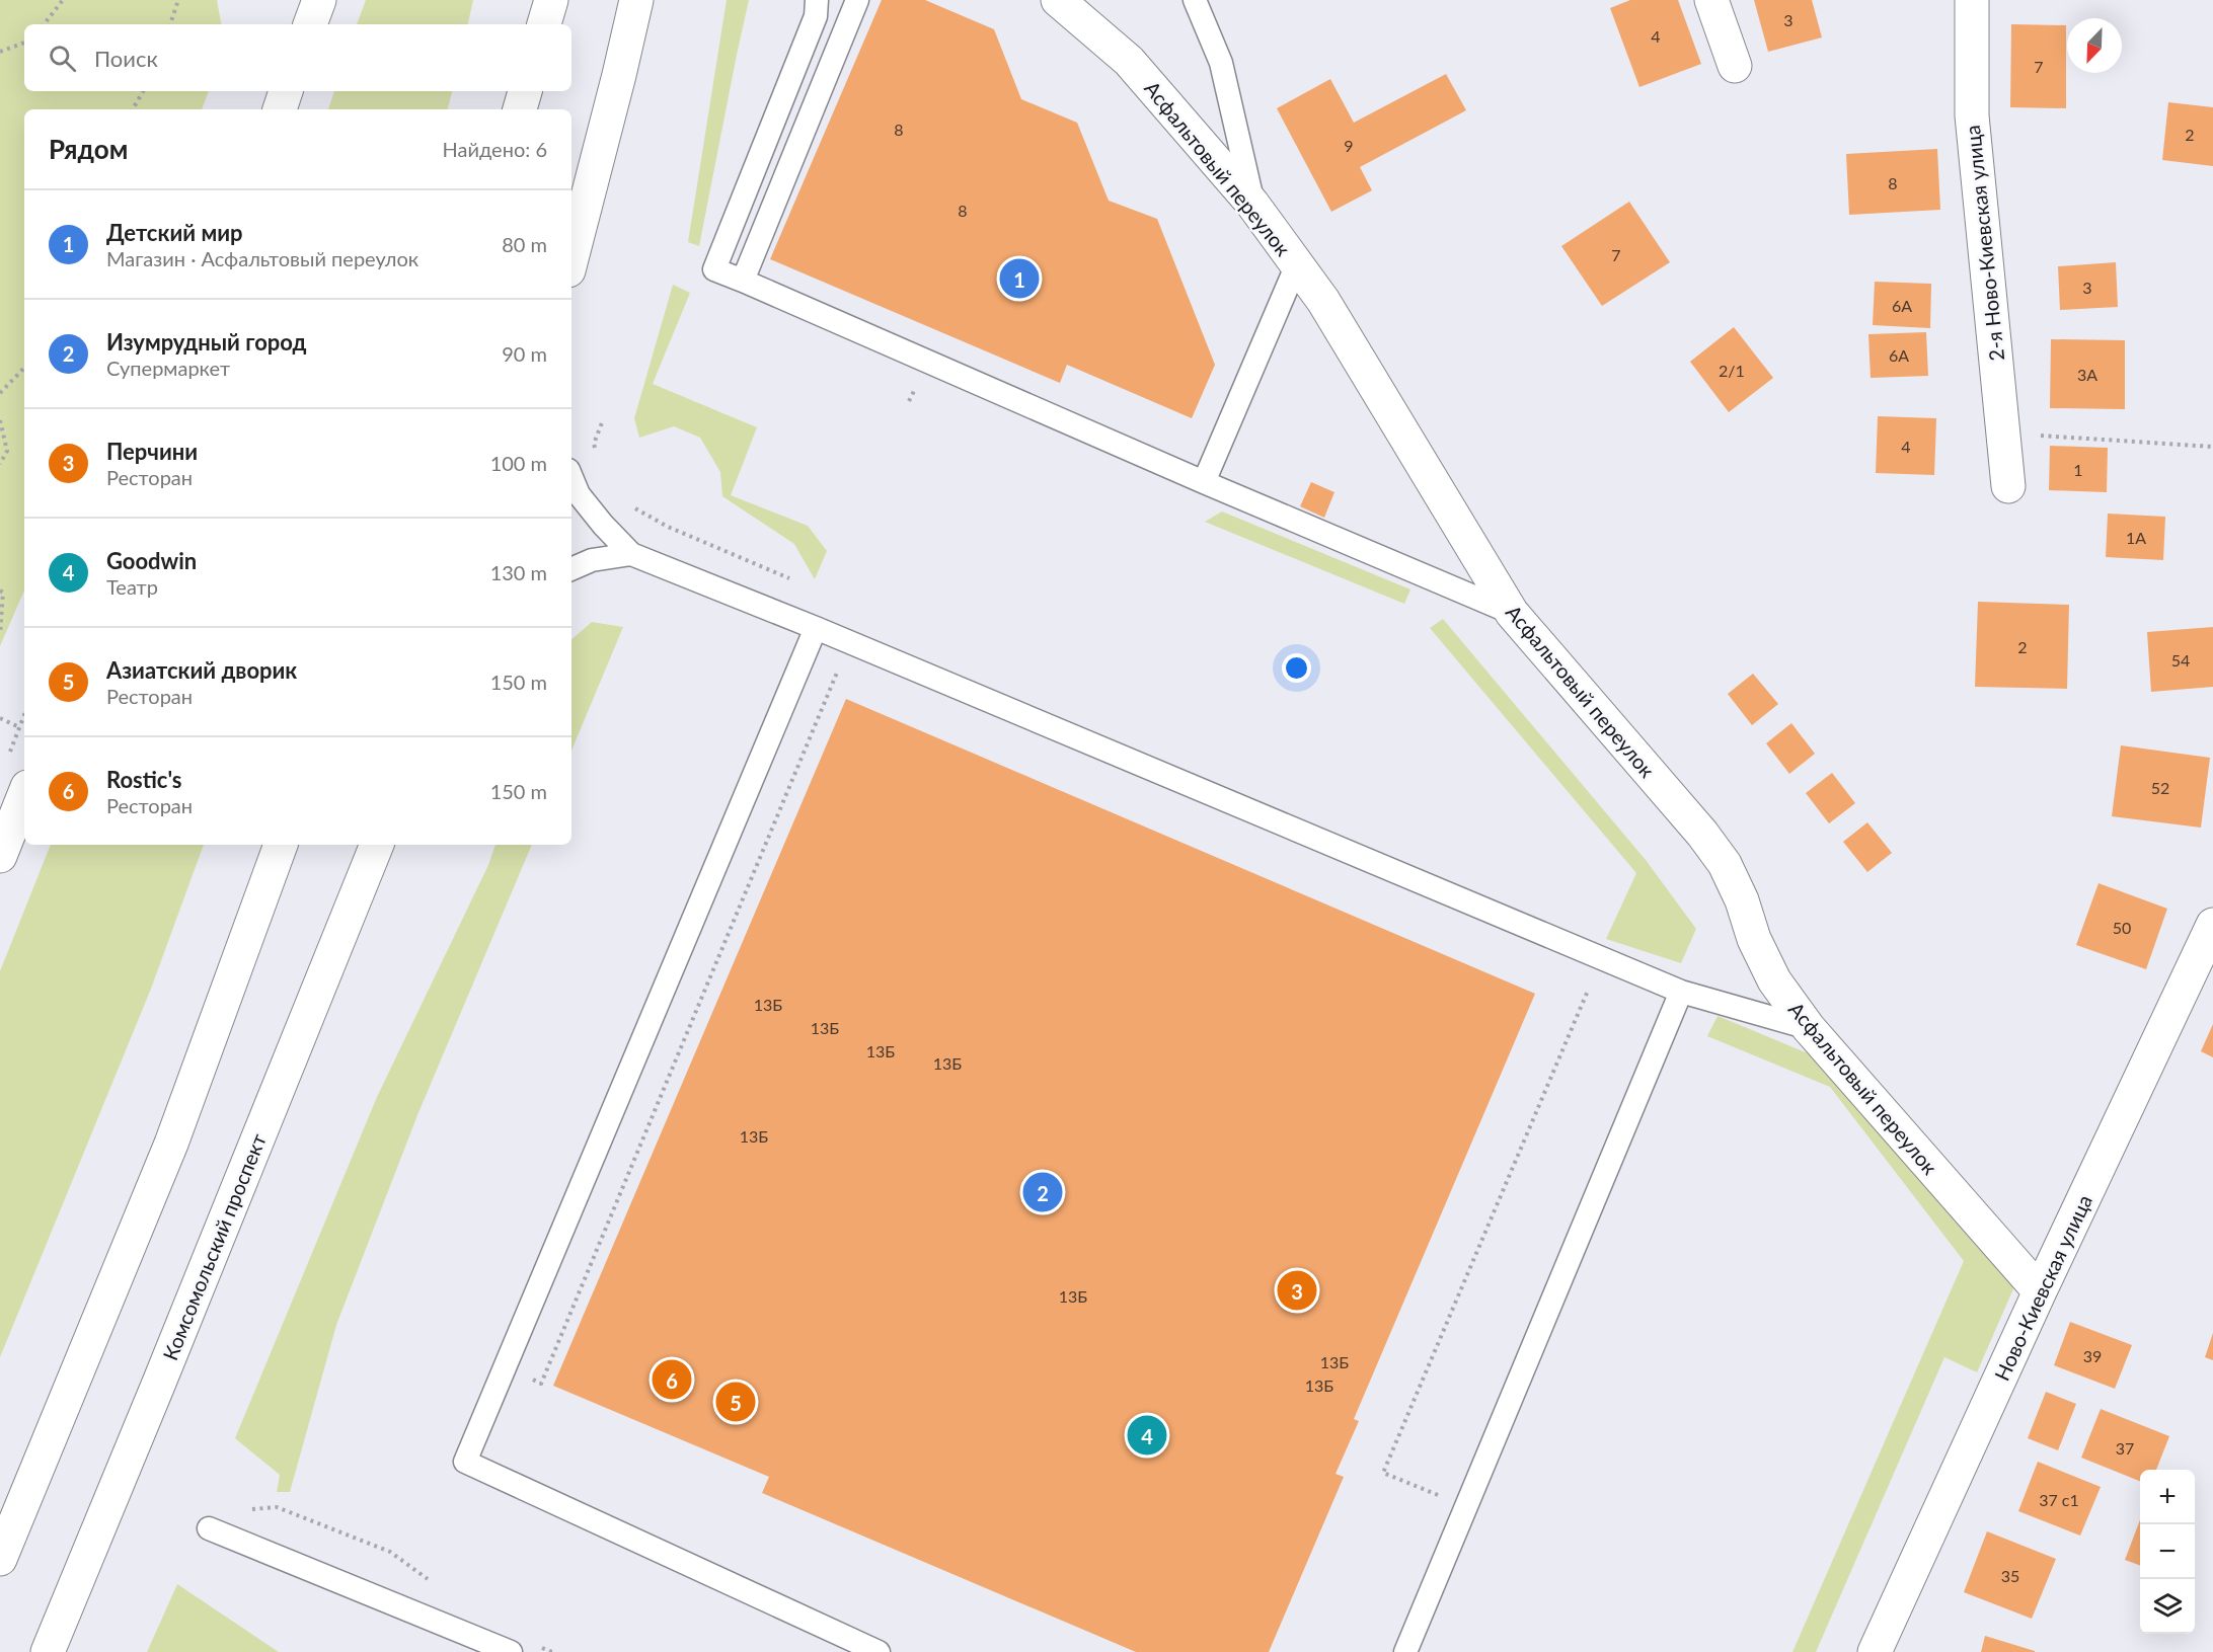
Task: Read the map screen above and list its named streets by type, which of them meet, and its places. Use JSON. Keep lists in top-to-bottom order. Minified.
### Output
{"streets":{"street":["Асфальтовый переулок","2-я Ново-Киевская улица","Комсомольский проспект","Ново-Киевская улица"]},"crossings":[["Асфальтовый переулок","Ново-Киевская улица"]],"house_numbers":["3","4","7","8","2","9","8","8","7","3","6А","6А","2/1","3А","4","1","1А","2","54","52","50","13Б","13Б","13Б","13Б","13Б","13Б","39","13Б","13Б","37","37 с1","35"],"north":"bottom left","page":{"search":"Поиск","heading":["Рядом","Найдено: 6"],"list":[{"mark":"1","name":"Детский мир","note":"Магазин · Асфальтовый переулок","value":"80 m"},{"mark":"2","name":"Изумрудный город","note":"Супермаркет","value":"90 m"},{"mark":"3","name":"Перчини","note":"Ресторан","value":"100 m"},{"mark":"4","name":"Goodwin","note":"Театр","value":"130 m"},{"mark":"5","name":"Азиатский дворик","note":"Ресторан","value":"150 m"},{"mark":"6","name":"Rostic's","note":"Ресторан","value":"150 m"}],"pins":["1","2","3","6","5","4"],"map_buttons":["+","−"]}}
